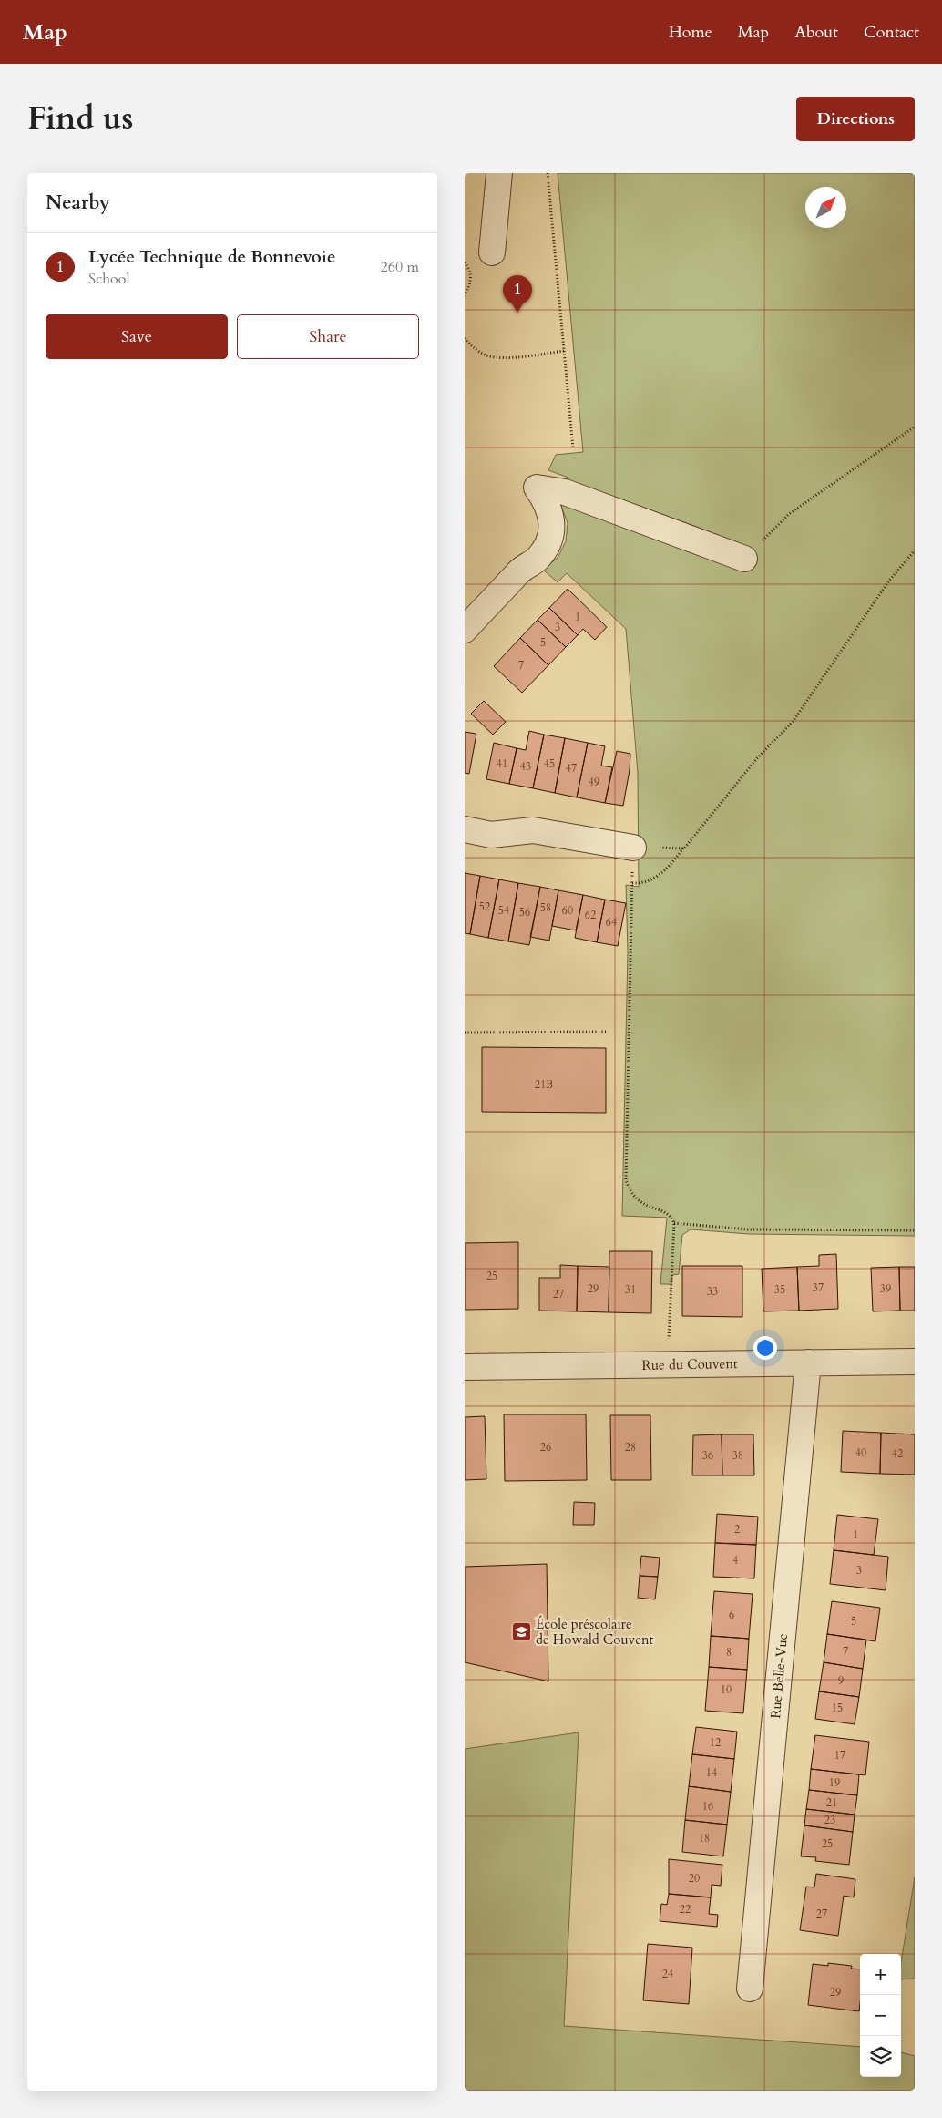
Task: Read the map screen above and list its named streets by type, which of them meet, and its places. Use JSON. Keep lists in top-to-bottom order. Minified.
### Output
{"streets":{"street":["Rue du Couvent","Rue Belle-Vue"]},"crossings":[["Rue du Couvent","Rue Belle-Vue"]],"places":{"school or university":["École préscolaire de Howald Couvent"]},"house_numbers":["1","3","5","7","41","45","43","47","49","52","58","54","60","56","62","64","21B","25","37","29","39","31","35","33","27","26","28","40","42","36","38","2","1","4","3","6","5","7","8","9","10","15","12","17","14","19","21","16","23","18","25","20","22","27","24","29"],"north":"top right","page":{"header":"Map","nav":["Home","Map","About","Contact"],"title":"Find us","buttons":["Directions",["Save","Share"]],"heading":"Nearby","list":[{"mark":"1","name":"Lycée Technique de Bonnevoie","note":"School","value":"260 m"}],"pins":"1","map_buttons":["+","−"]}}
